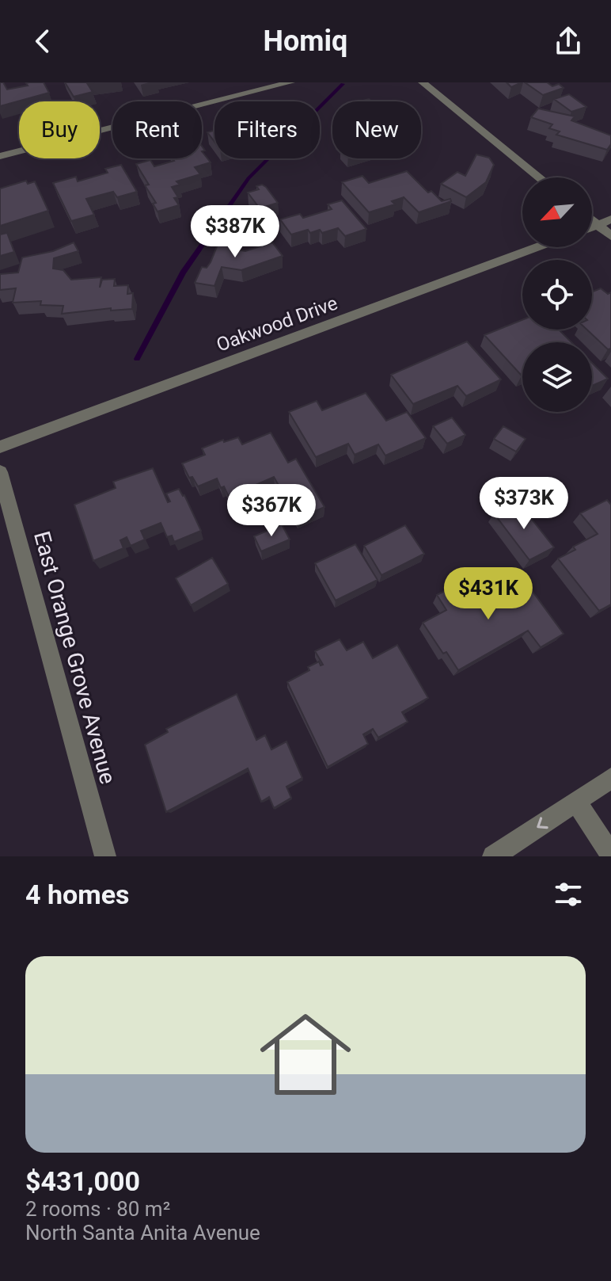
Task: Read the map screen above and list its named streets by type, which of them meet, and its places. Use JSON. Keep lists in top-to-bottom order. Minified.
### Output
{"streets":{"street":["Oakwood Drive","East Orange Grove Avenue"]},"north":"bottom left","page":{"header":"Homiq","chip":["Buy","Rent","Filters","New"],"price":["$387K","$373K","$367K","$431K"],"heading":"4 homes","list":[{"name":"$431,000","note":"2 rooms · 80 m² · North Santa Anita Avenue"}]}}
